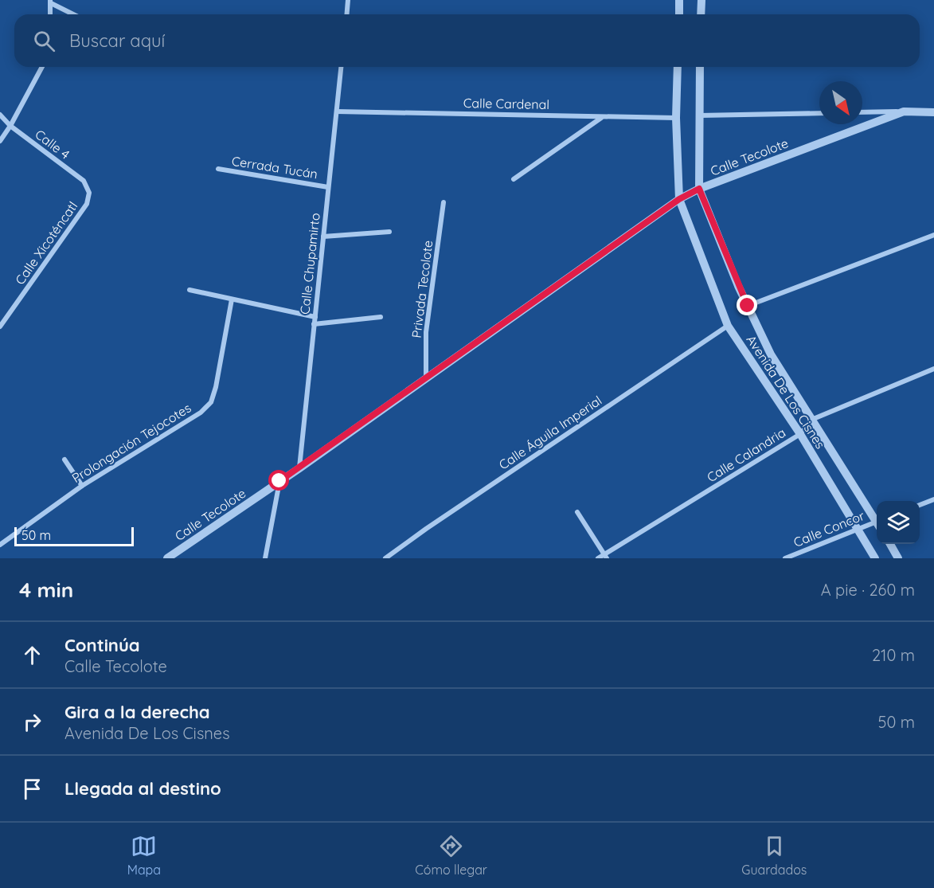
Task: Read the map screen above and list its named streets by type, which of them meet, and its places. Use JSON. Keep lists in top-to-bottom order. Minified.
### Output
{"streets":{"street":["Calle Cardenal","Calle 4","Calle Tecolote","Cerrada Tucán","Calle Xicoténcatl","Calle Chupamirto","Privada Tecolote","Avenida De Los Cisnes","Calle Águila Imperial","Prolongación Tejocotes","Calle Calandria","Calle Concor"]},"crossings":[["Calle Cardenal","Calle Chupamirto"],["Calle Cardenal","Avenida De Los Cisnes"],["Calle 4","Calle Xicoténcatl"],["Calle Tecolote","Calle Chupamirto"],["Calle Tecolote","Privada Tecolote"],["Calle Tecolote","Avenida De Los Cisnes"],["Cerrada Tucán","Calle Chupamirto"],["Avenida De Los Cisnes","Calle Águila Imperial"],["Avenida De Los Cisnes","Calle Calandria"],["Avenida De Los Cisnes","Calle Concor"]],"scale_bar":"50 m","north":"bottom right","page":{"search":"Buscar aquí","scale":"50 m","heading":["4 min","A pie · 260 m"],"list":[["Continúa","Calle Tecolote","210 m"],["Gira a la derecha","Avenida De Los Cisnes","50 m"],"Llegada al destino"],"nav":["Mapa","Cómo llegar","Guardados"]}}
